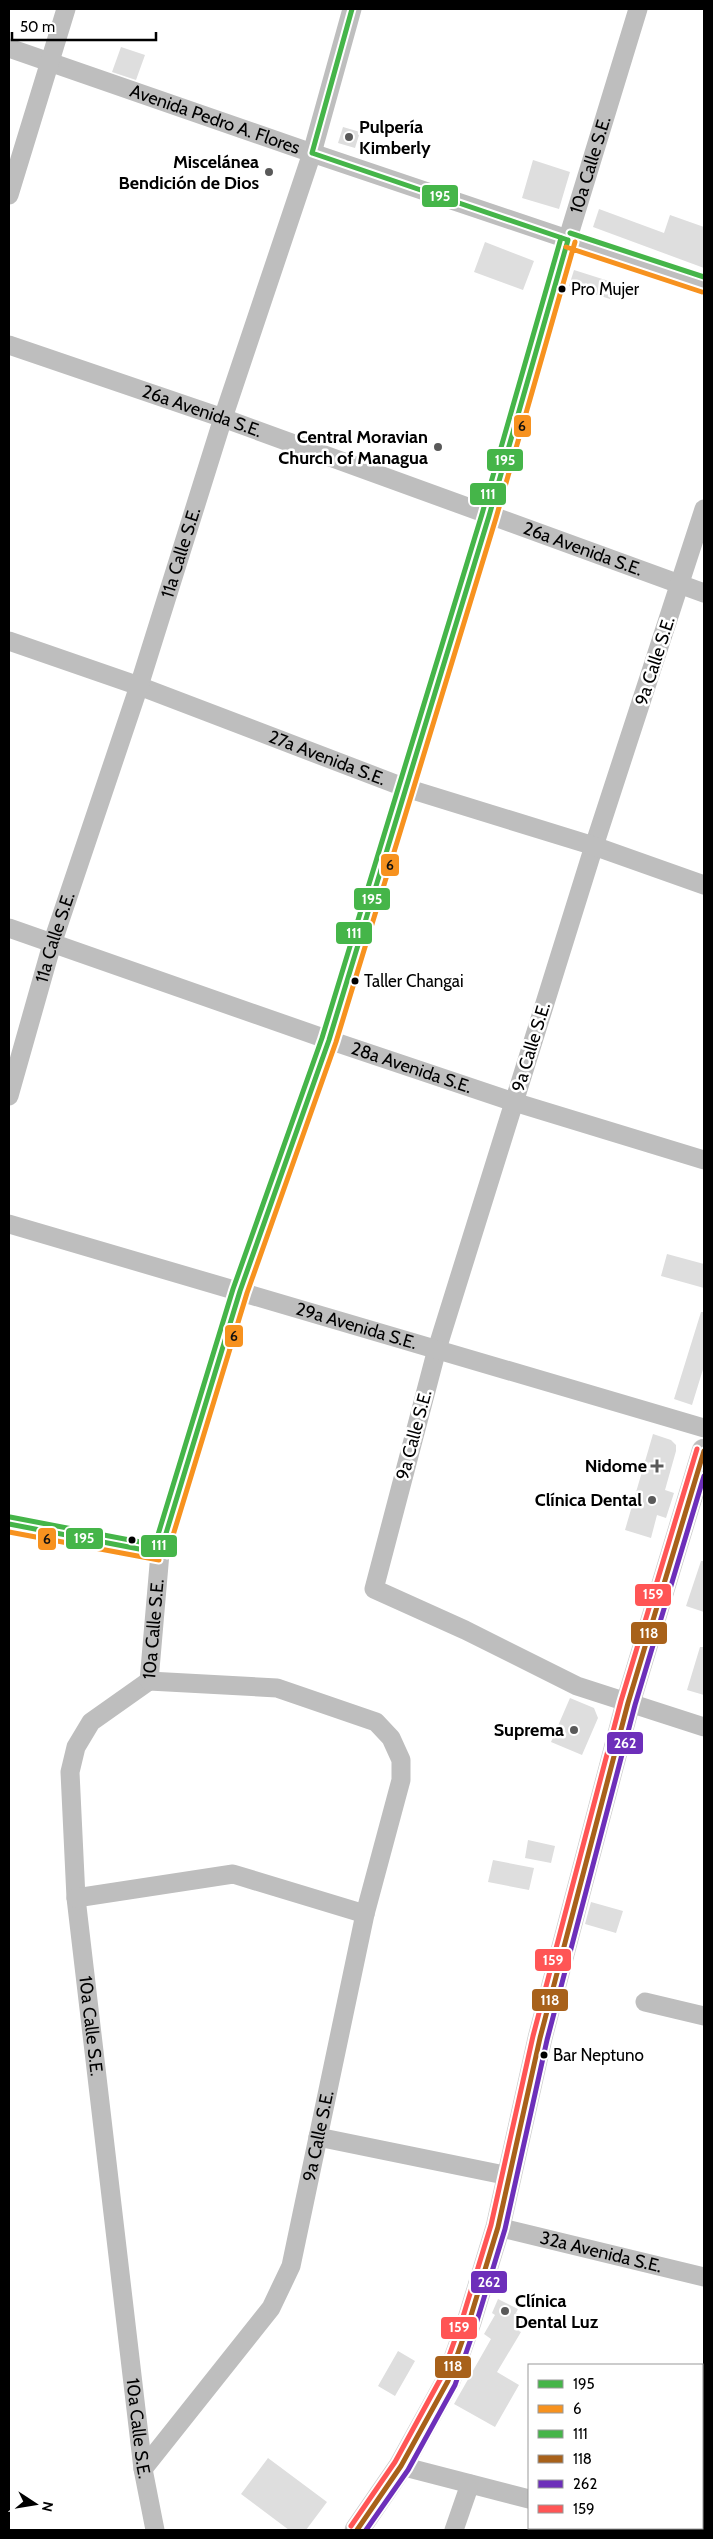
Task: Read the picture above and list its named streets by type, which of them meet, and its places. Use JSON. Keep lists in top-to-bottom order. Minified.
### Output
{"streets":{"street":["Avenida Pedro A. Flores","10a Calle S.E.","26a Avenida S.E.","11a Calle S.E.","9a Calle S.E.","27a Avenida S.E.","28a Avenida S.E.","29a Avenida S.E.","32a Avenida S.E."]},"crossings":[["Avenida Pedro A. Flores","10a Calle S.E."],["Avenida Pedro A. Flores","11a Calle S.E."],["10a Calle S.E.","26a Avenida S.E."],["10a Calle S.E.","9a Calle S.E."],["10a Calle S.E.","27a Avenida S.E."],["10a Calle S.E.","28a Avenida S.E."],["10a Calle S.E.","29a Avenida S.E."],["26a Avenida S.E.","11a Calle S.E."],["26a Avenida S.E.","9a Calle S.E."],["11a Calle S.E.","27a Avenida S.E."],["11a Calle S.E.","28a Avenida S.E."],["9a Calle S.E.","27a Avenida S.E."],["9a Calle S.E.","28a Avenida S.E."],["9a Calle S.E.","29a Avenida S.E."]],"places":{"other":["Pulpería Kimberly","Miscelánea Bendición de Dios","Pro Mujer","Central Moravian Church of Managua","Taller Changai","Clínica Dental","Suprema","Bar Neptuno","Clínica Dental Luz"],"health":["Nidome"]},"lines":["transit line 195","transit line 111","transit line 6","transit line 159","transit line 118","transit line 262"],"legend":["195","6","111","118","262","159"],"scale_bar":"50 m","north":"right"}
